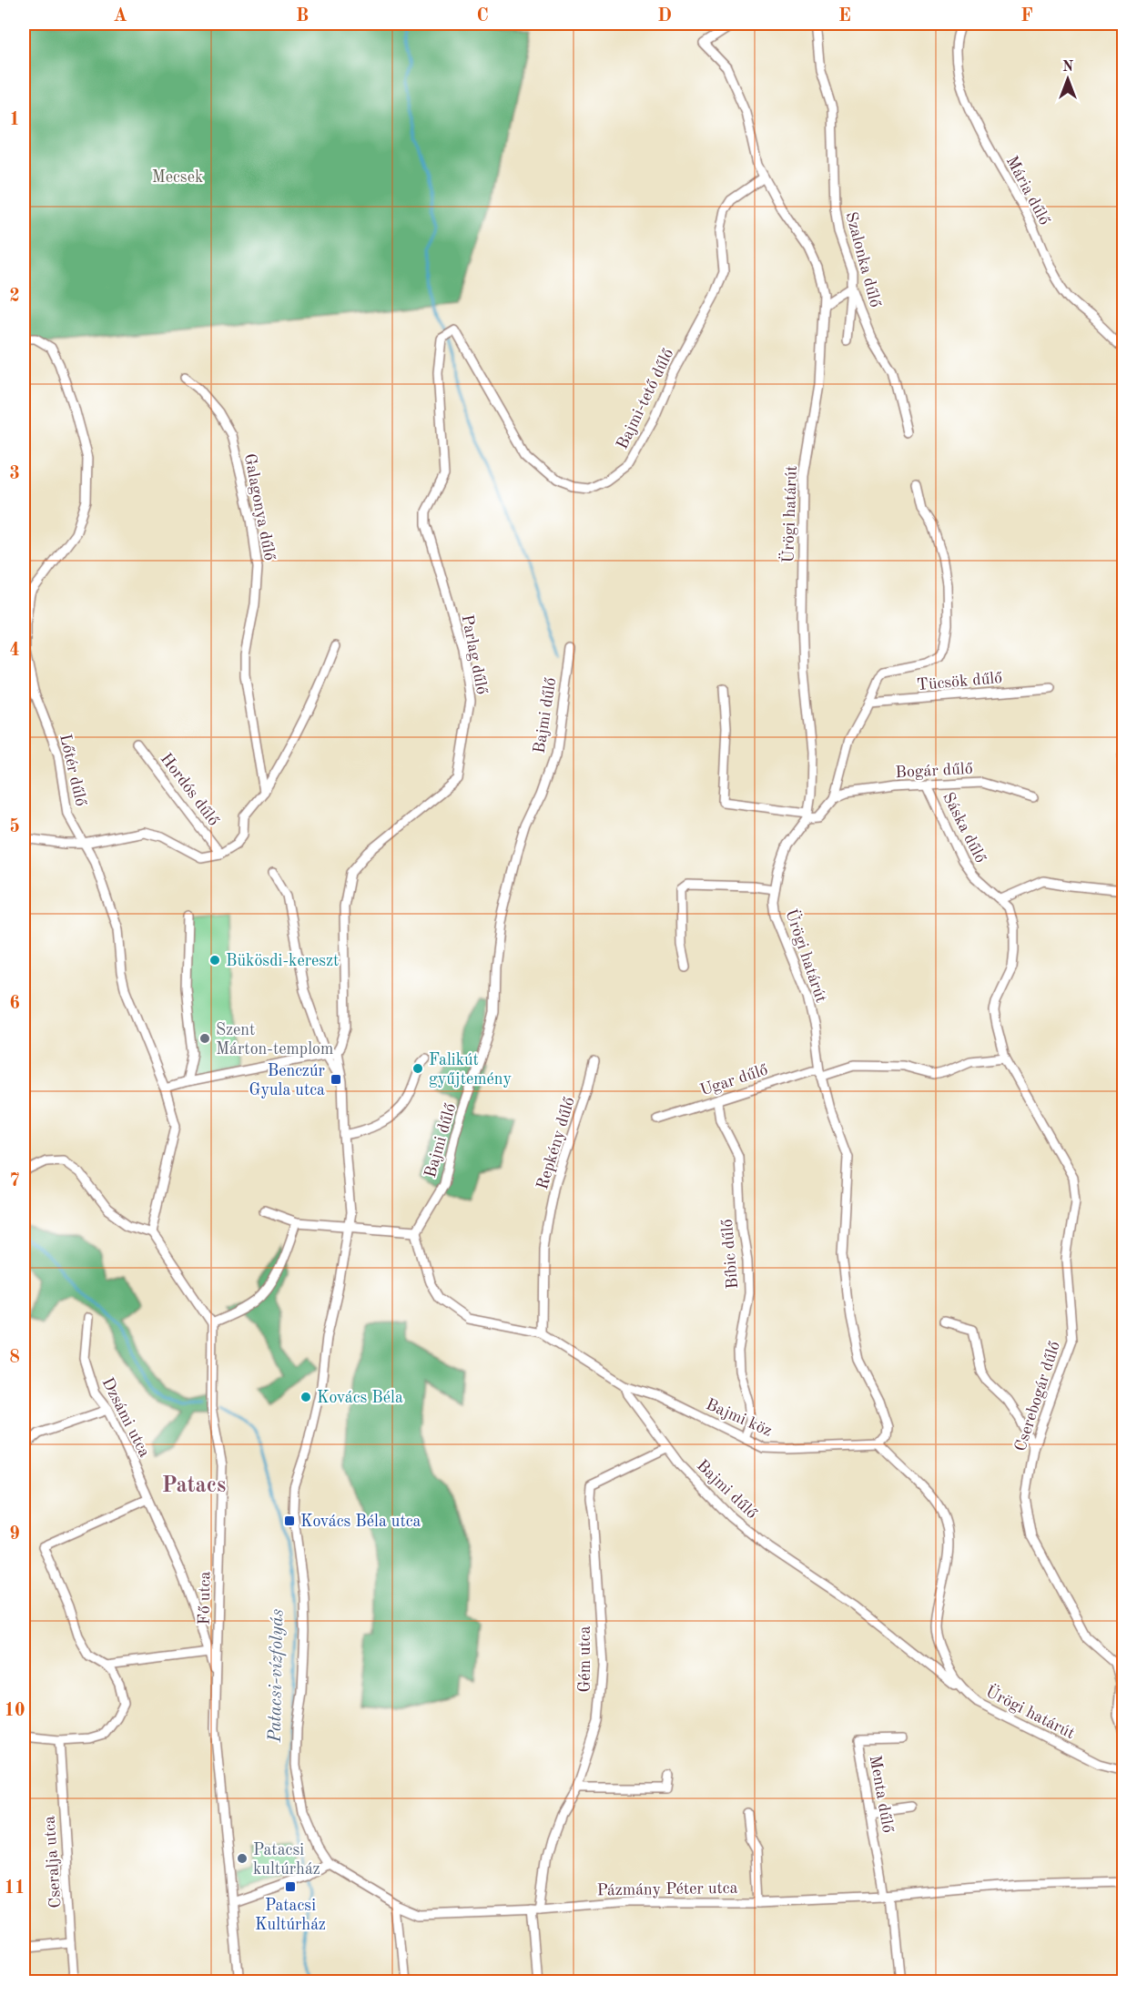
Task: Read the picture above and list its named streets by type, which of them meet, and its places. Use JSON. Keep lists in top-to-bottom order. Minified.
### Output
{"streets":{"street":["Mária dűlő","Szalonka dűlő","Bajmi-tető dűlő","Galagonya dűlő","Ürögi határút","Parlag dűlő","Tücsök dűlő","Bajmi dűlő","Lőtér dűlő","Bogár dűlő","Hordós dűlő","Sáska dűlő","Ugar dűlő","Repkény dűlő","Bíbic dűlő","Cserebogár dűlő","Dzsámi utca","Bajmi köz","Fő utca","Gém utca","Menta dűlő","Cseralja utca","Pázmány Péter utca"]},"crossings":[["Bajmi-tető dűlő","Ürögi határút"],["Bajmi-tető dűlő","Parlag dűlő"],["Ürögi határút","Bajmi dűlő"],["Ürögi határút","Ugar dűlő"],["Ürögi határút","Bajmi köz"],["Bajmi dűlő","Repkény dűlő"],["Bajmi dűlő","Bajmi köz"],["Bajmi dűlő","Gém utca"],["Bogár dűlő","Sáska dűlő"],["Sáska dűlő","Ugar dűlő"],["Sáska dűlő","Cserebogár dűlő"],["Ugar dűlő","Bíbic dűlő"],["Ugar dűlő","Cserebogár dűlő"],["Bíbic dűlő","Bajmi köz"],["Dzsámi utca","Fő utca"],["Gém utca","Pázmány Péter utca"],["Menta dűlő","Pázmány Péter utca"]],"districts":["Patacs"],"water":["Patacsi-vízfolyás"],"parks":["Mecsek"],"places":{"other":["Bükösdi-kereszt","Szent Márton-templom","Falikút gyűjtemény","Kovács Béla","Patacsi kultúrház"],"transit":["Benczúr Gyula utca","Kovács Béla utca","Patacsi Kultúrház"]},"north":"top","grid":{"columns":["A","B","C","D","E","F"],"rows":["1","2","3","4","5","6","7","8","9","10","11"]}}
